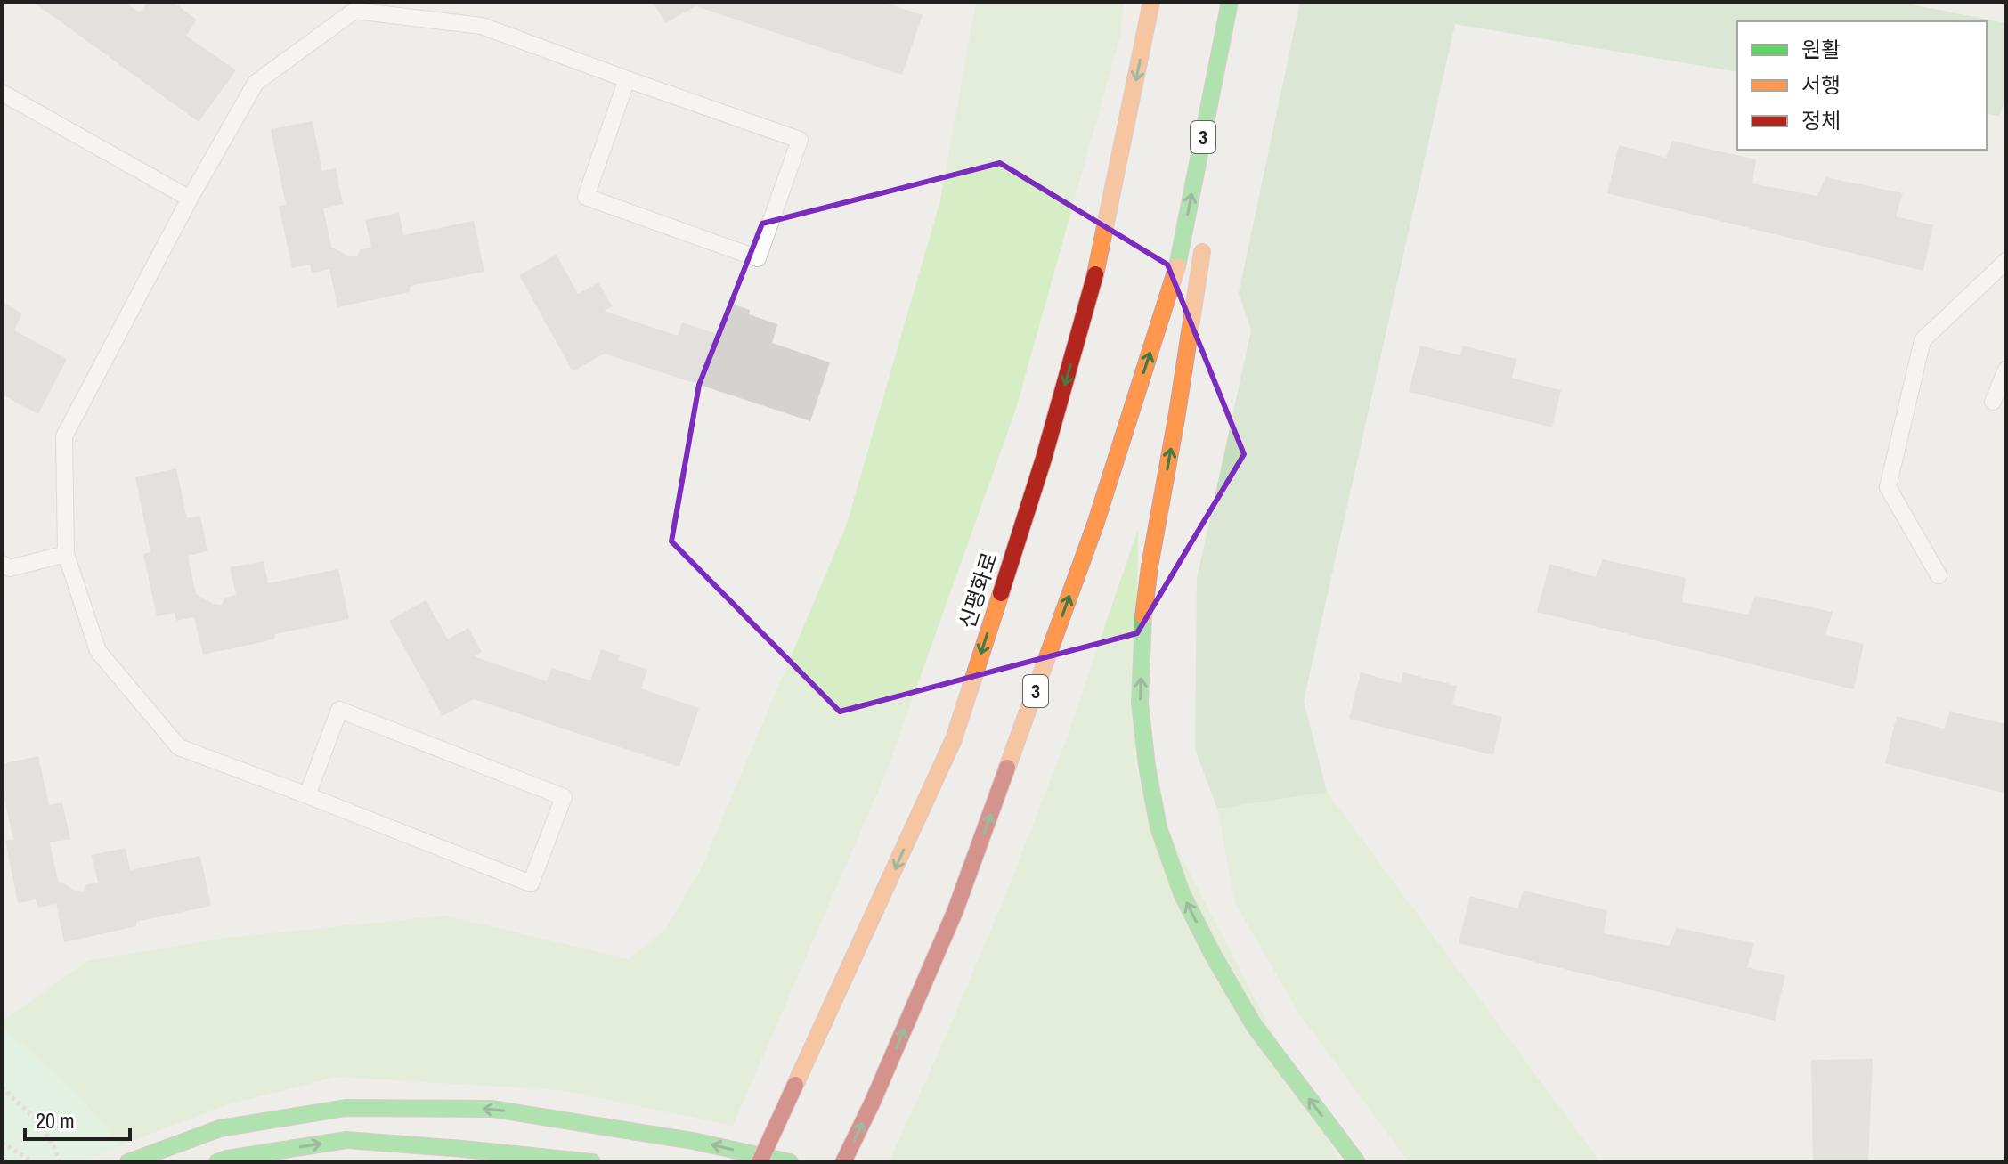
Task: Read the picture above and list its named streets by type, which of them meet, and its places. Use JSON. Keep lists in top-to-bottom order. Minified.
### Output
{"streets":{"highway":["3","신평화로"]},"legend":["원활","서행","정체"],"scale_bar":"20 m"}
